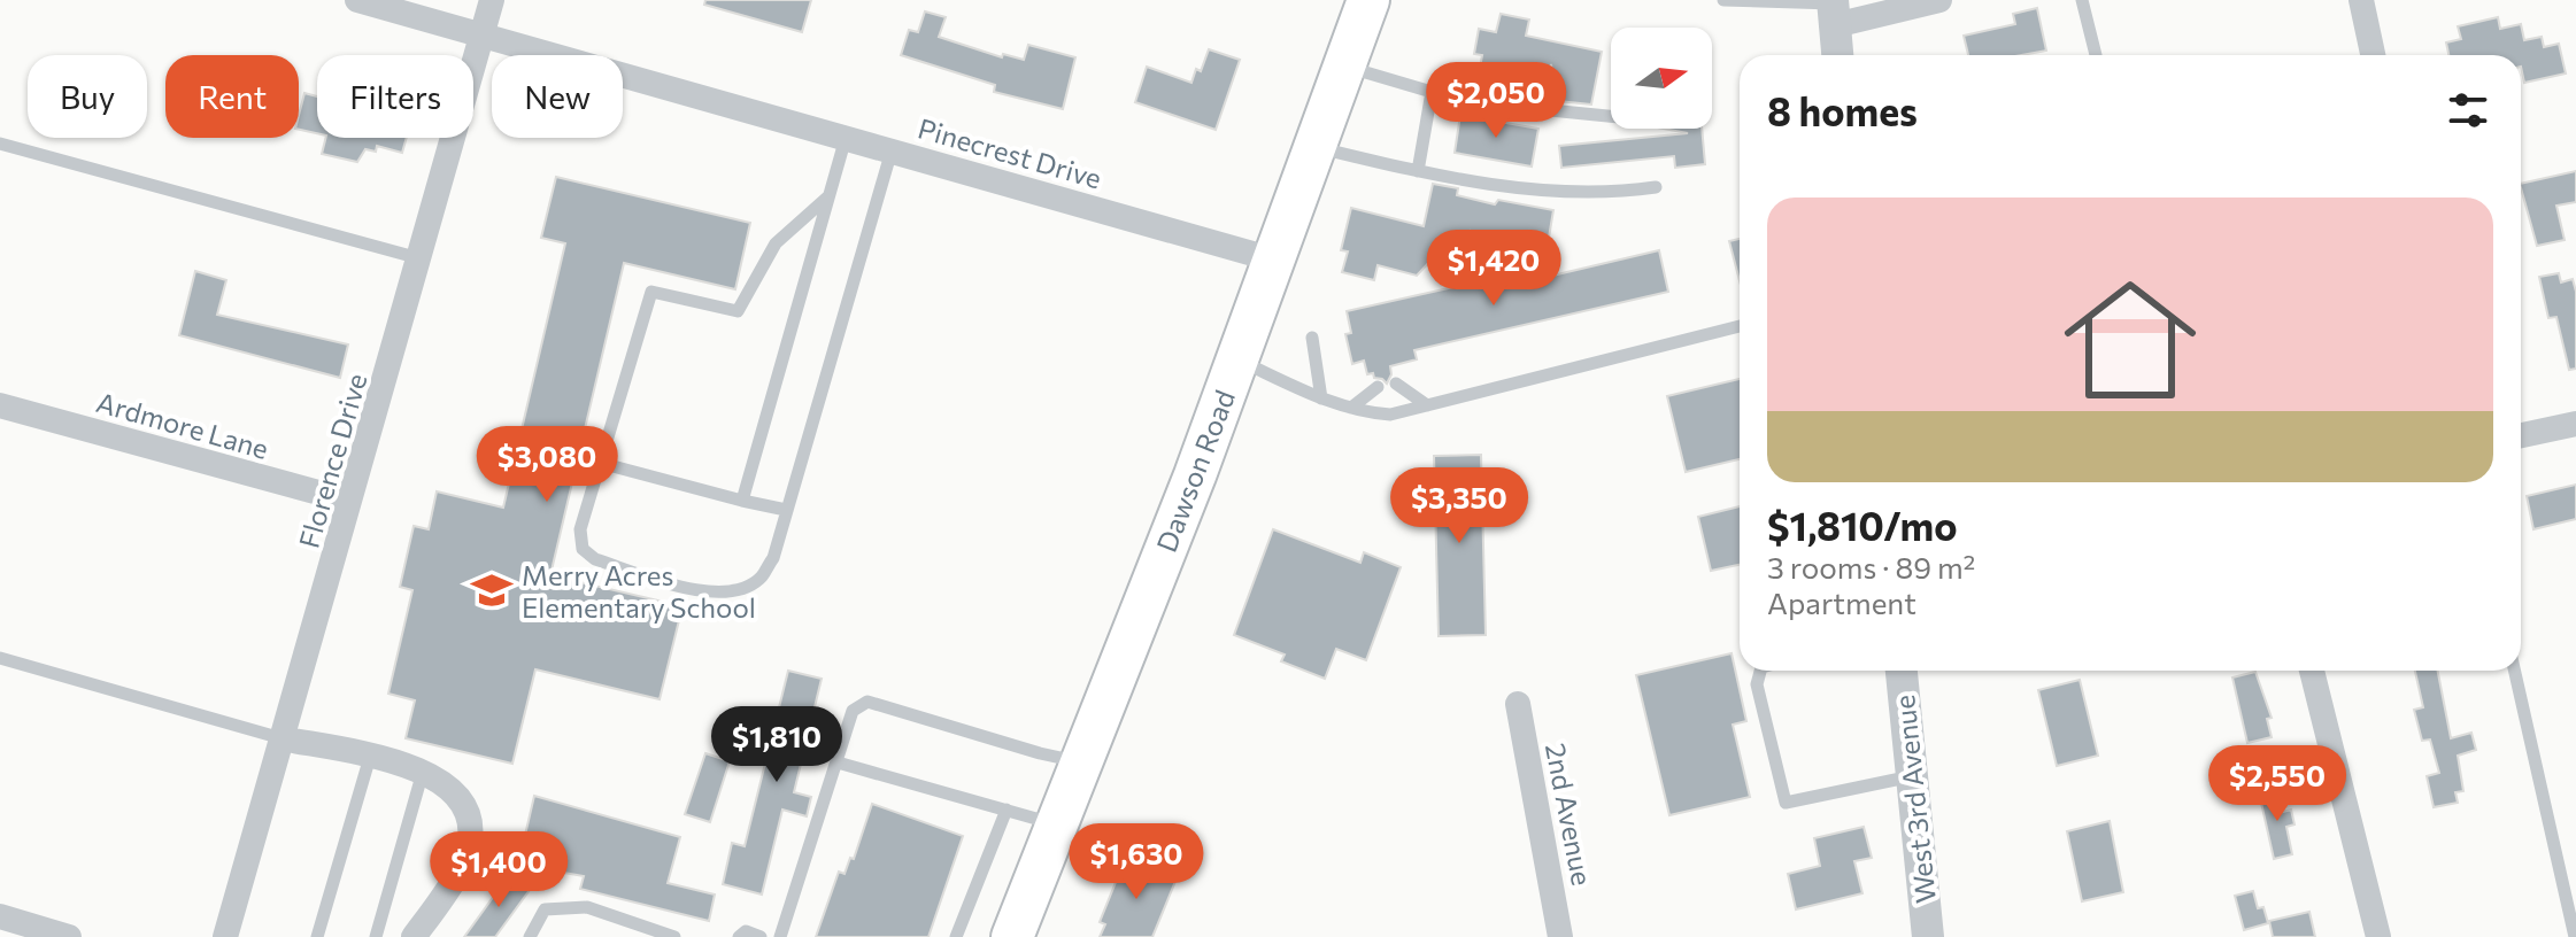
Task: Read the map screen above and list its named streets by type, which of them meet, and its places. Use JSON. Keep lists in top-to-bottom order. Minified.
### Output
{"streets":{"main road":["Dawson Road"],"street":["Pinecrest Drive","Ardmore Lane","Florence Drive","West 3rd Avenue","2nd Avenue"]},"crossings":[["Pinecrest Drive","Florence Drive"],["Pinecrest Drive","Dawson Road"],["Ardmore Lane","Florence Drive"]],"places":{"school or university":["Merry Acres Elementary School"]},"north":"right","page":{"chip":["Buy","Rent","Filters","New"],"heading":"8 homes","price":["$2,050","$1,420","$3,080","$3,350","$1,810","$2,550","$1,630","$1,400"],"list":[{"name":"$1,810/mo","note":"3 rooms · 89 m² · Apartment"}]}}
